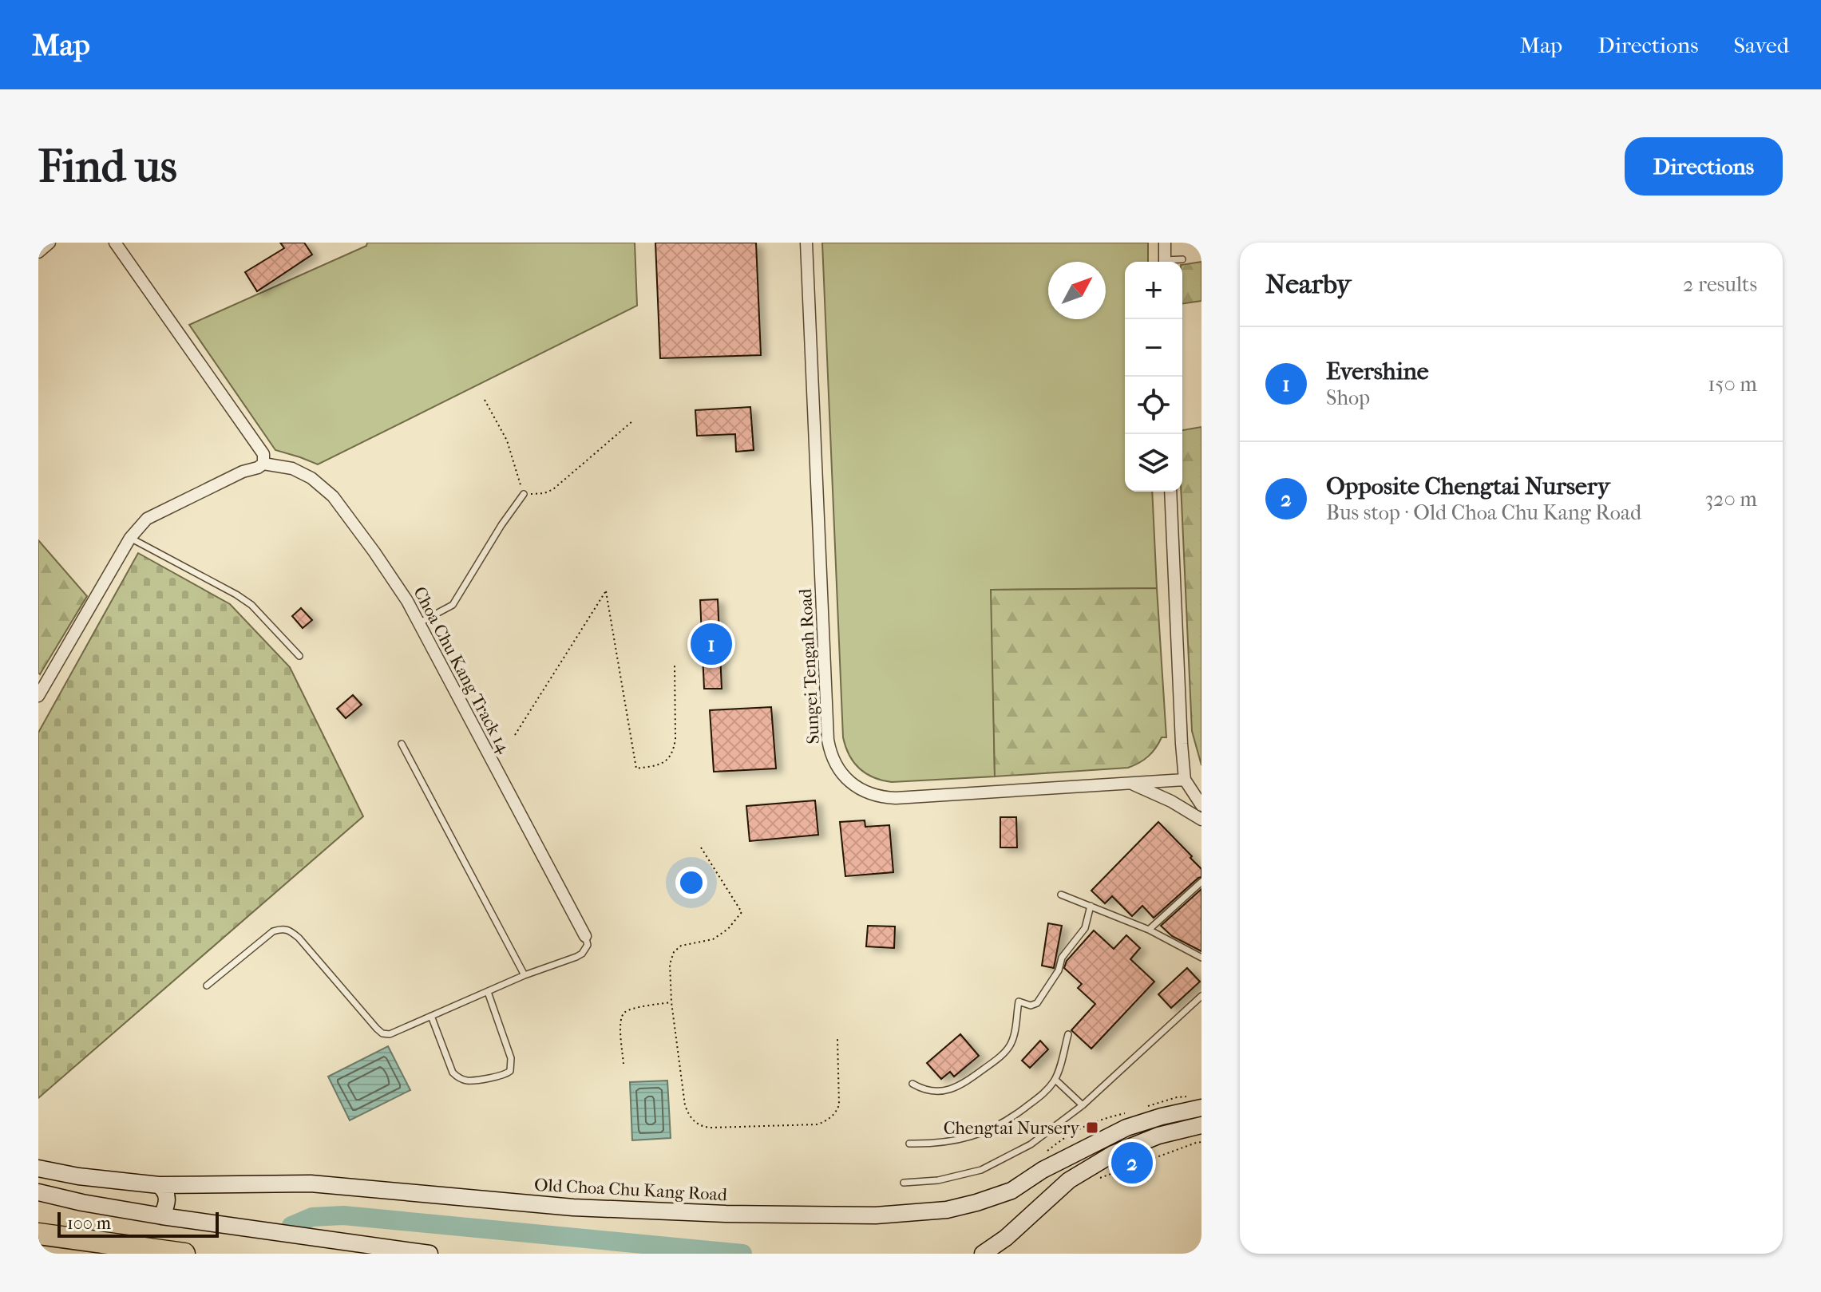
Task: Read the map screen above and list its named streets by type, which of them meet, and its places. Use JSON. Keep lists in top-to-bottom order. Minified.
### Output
{"streets":{"main road":["Old Choa Chu Kang Road"],"street":["Sungei Tengah Road","Choa Chu Kang Track 14"]},"places":{"transit":["Chengtai Nursery"]},"scale_bar":"100 m","north":"top right","page":{"header":"Map","nav":["Map","Directions","Saved"],"buttons":"Directions","title":"Find us","heading":["Nearby","2 results"],"map_buttons":["+","−"],"list":[{"mark":"1","name":"Evershine","note":"Shop","value":"150 m"},{"mark":"2","name":"Opposite Chengtai Nursery","note":"Bus stop · Old Choa Chu Kang Road","value":"320 m"}],"pins":["1","2"],"scale":"100 m"}}
